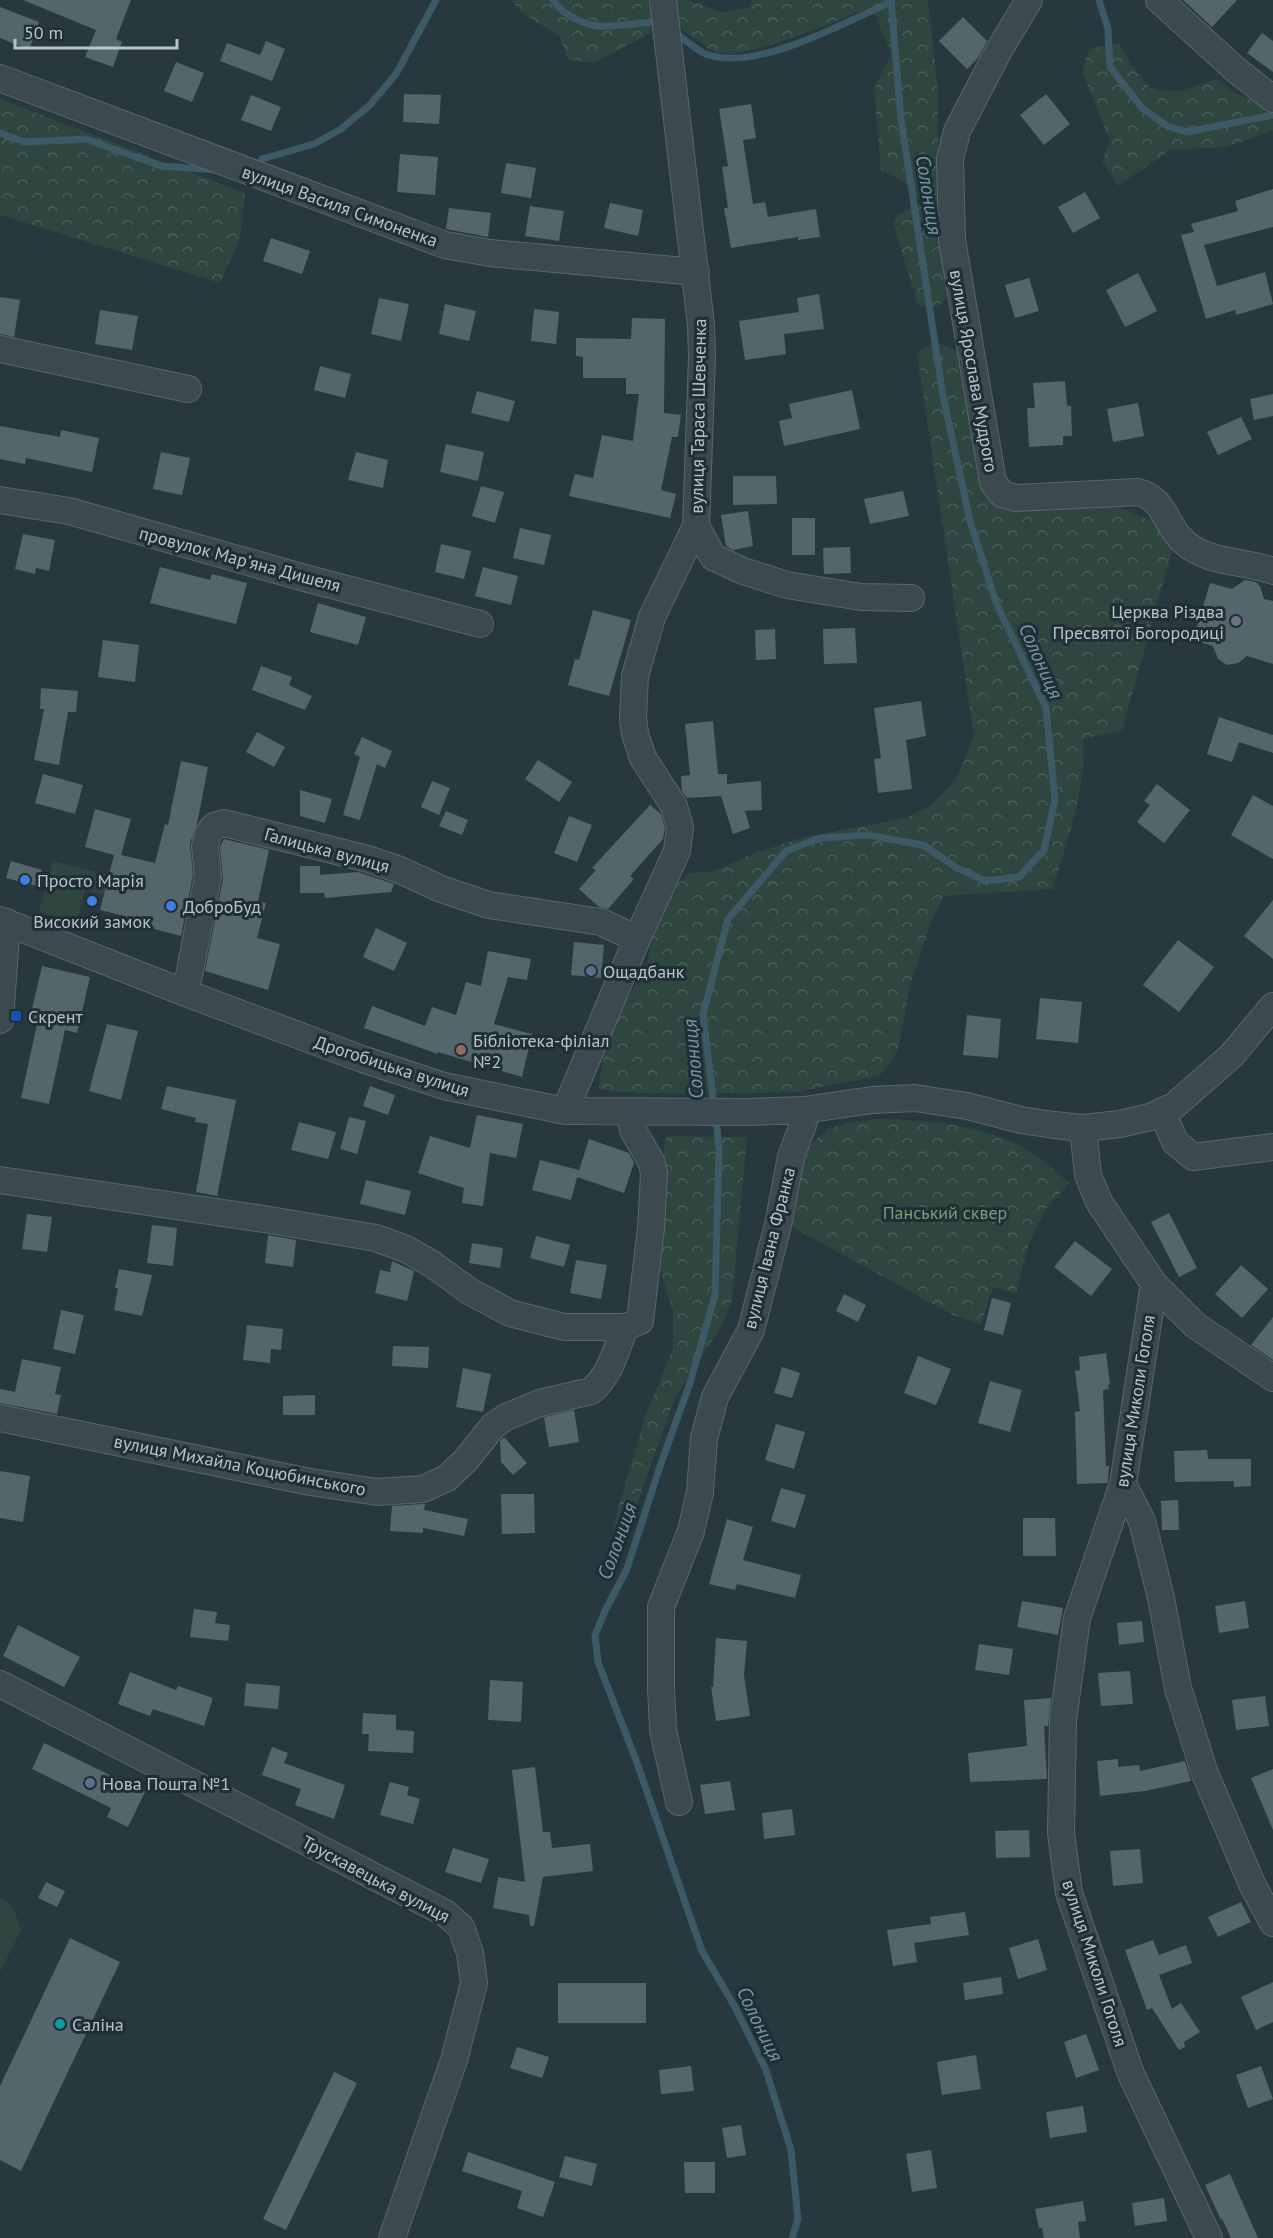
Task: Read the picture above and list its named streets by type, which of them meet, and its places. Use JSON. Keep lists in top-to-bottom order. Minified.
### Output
{"streets":{"street":["вулиця Василя Симоненка","вулиця Ярослава Мудрого","вулиця Тараса Шевченка","провулок Марʼяна Дишеля","Галицька вулиця","Дрогобицька вулиця","вулиця Івана Франка","вулиця Миколи Гоголя","вулиця Михайла Коцюбинського","Трускавецька вулиця"]},"crossings":[["вулиця Василя Симоненка","вулиця Тараса Шевченка"],["вулиця Тараса Шевченка","Галицька вулиця"],["вулиця Тараса Шевченка","Дрогобицька вулиця"],["Галицька вулиця","Дрогобицька вулиця"],["Дрогобицька вулиця","вулиця Івана Франка"],["Дрогобицька вулиця","вулиця Михайла Коцюбинського"]],"water":["Солониця"],"parks":["Панський сквер"],"places":{"other":["Церква Різдва Пресвятої Богородиці","Просто Марія","Високий замок","ДоброБуд","Ощадбанк","Бібліотека-філіал №2","Нова Пошта №1","Саліна"],"transit":["Скрент"]},"scale_bar":"50 m"}
